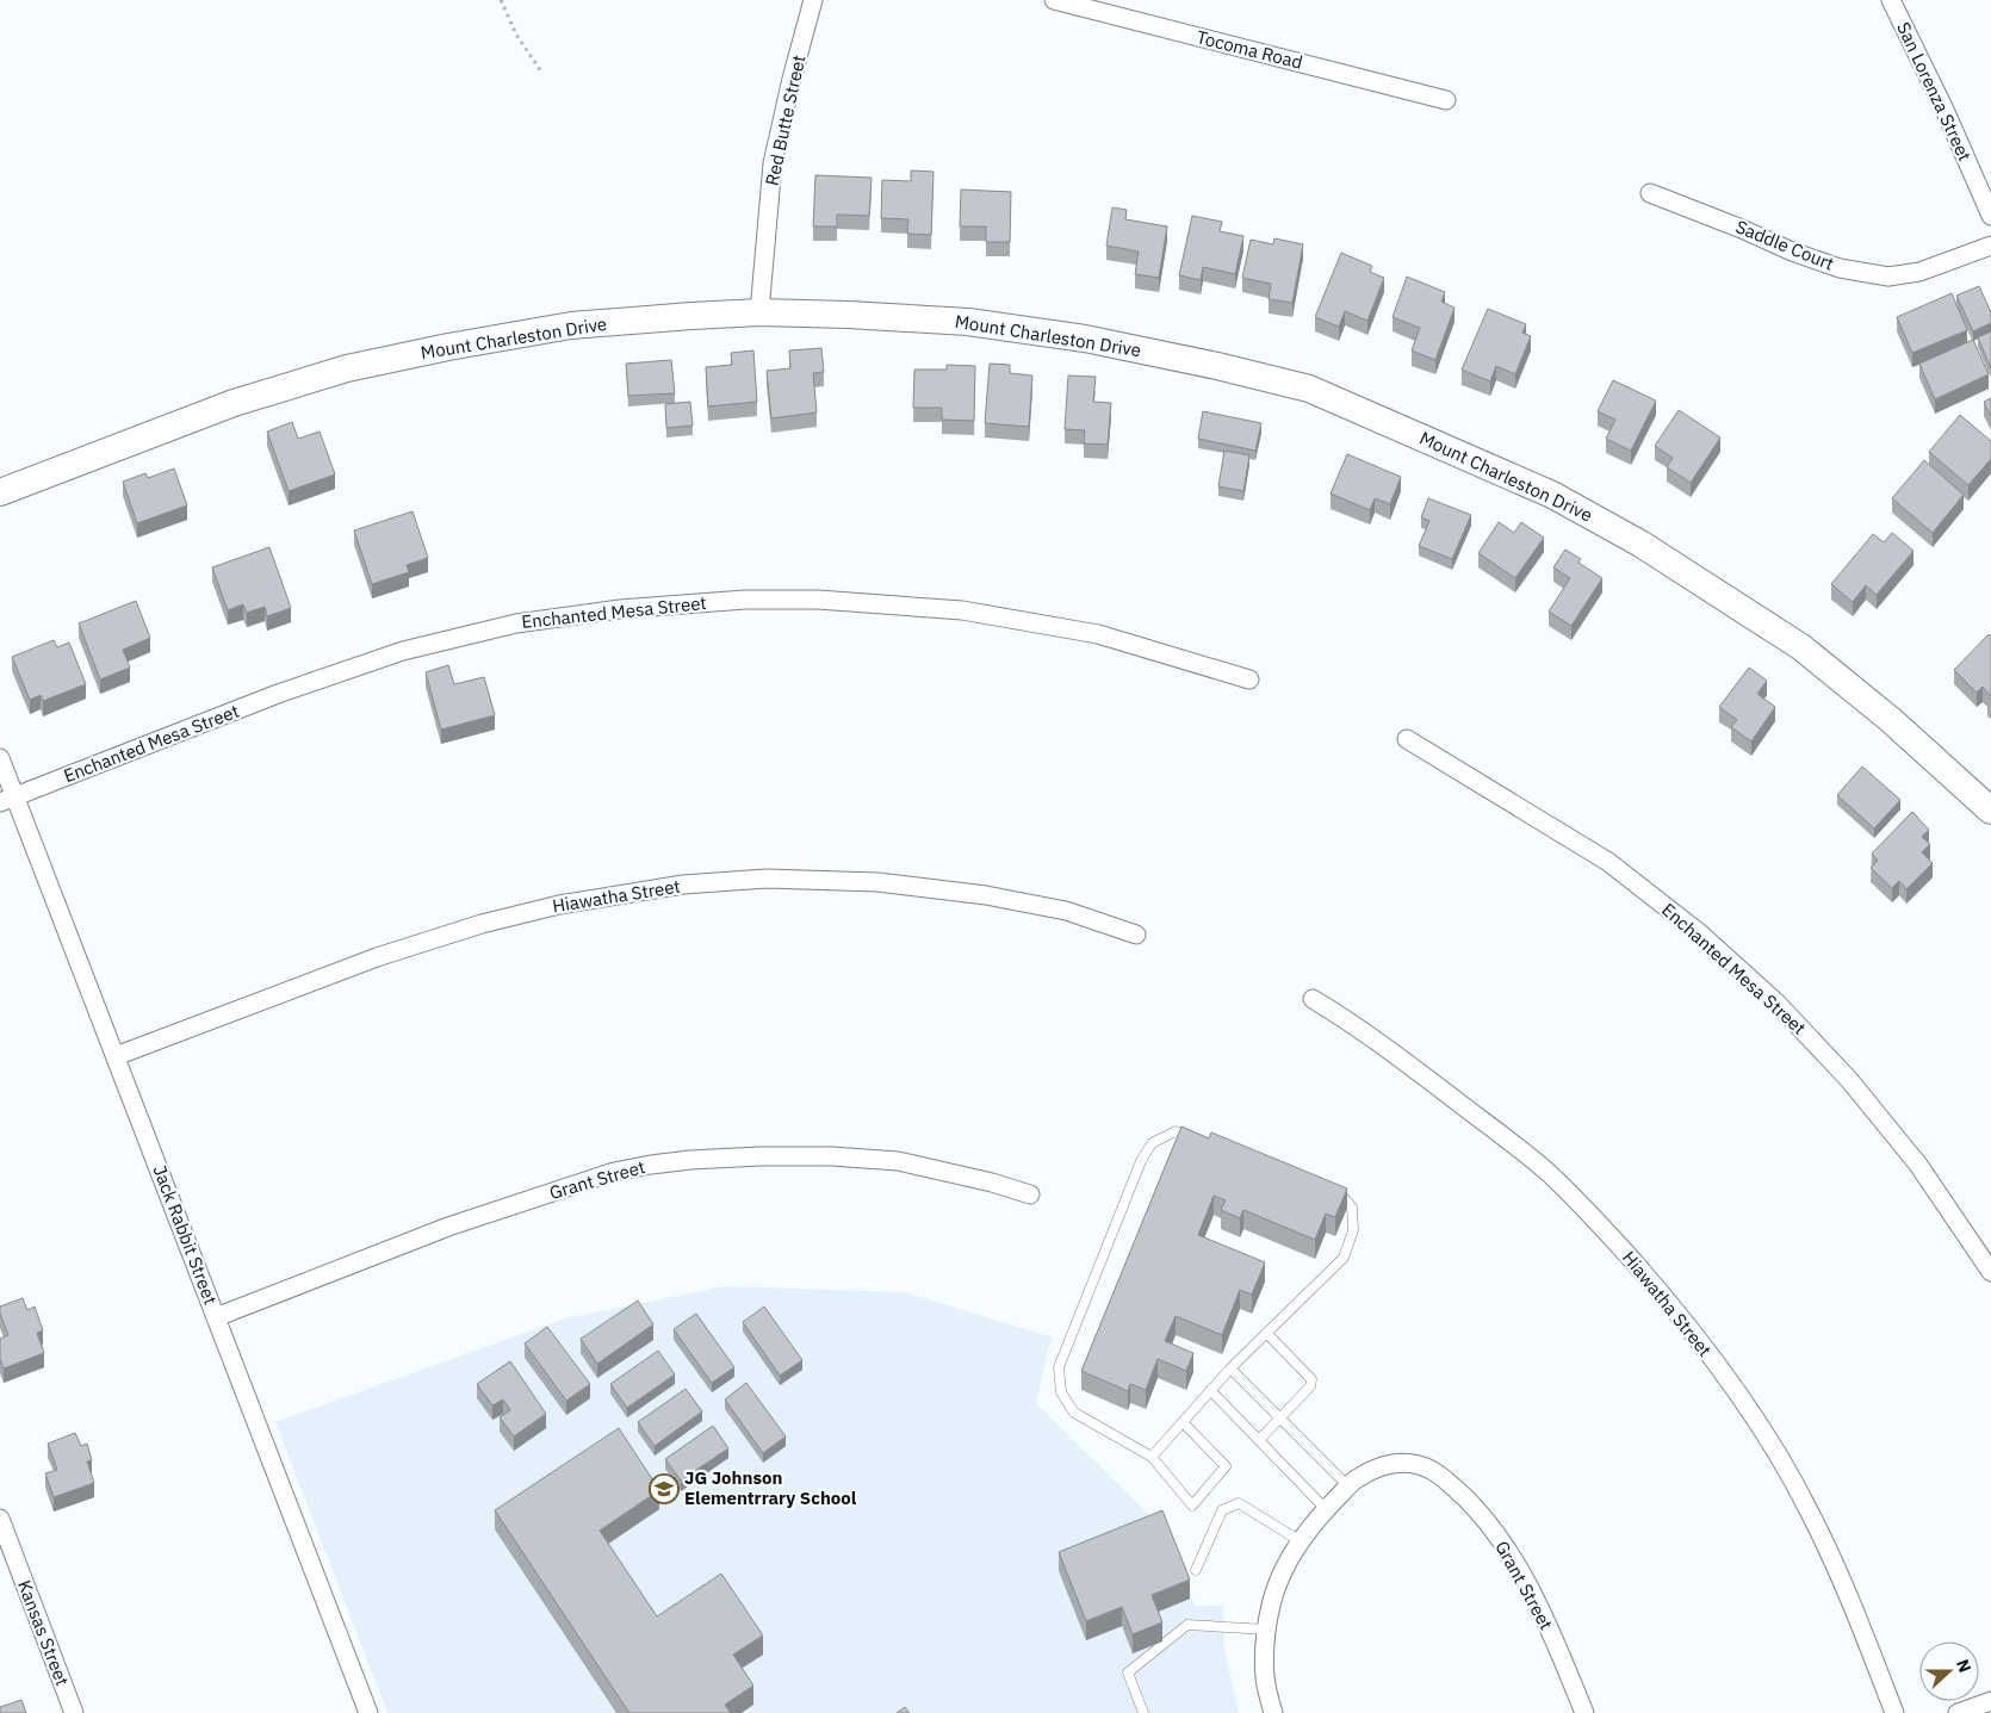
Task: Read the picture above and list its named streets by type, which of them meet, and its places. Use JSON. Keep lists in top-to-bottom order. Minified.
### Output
{"streets":{"street":["Tocoma Road","San Lorenza Street","Red Butte Street","Saddle Court","Mount Charleston Drive","Enchanted Mesa Street","Hiawatha Street","Grant Street","Jack Rabbit Street","Kansas Street"]},"crossings":[["Red Butte Street","Mount Charleston Drive"],["Enchanted Mesa Street","Jack Rabbit Street"],["Hiawatha Street","Jack Rabbit Street"],["Grant Street","Jack Rabbit Street"]],"places":{"school or university":["JG Johnson Elementrrary School"]},"north":"right"}
